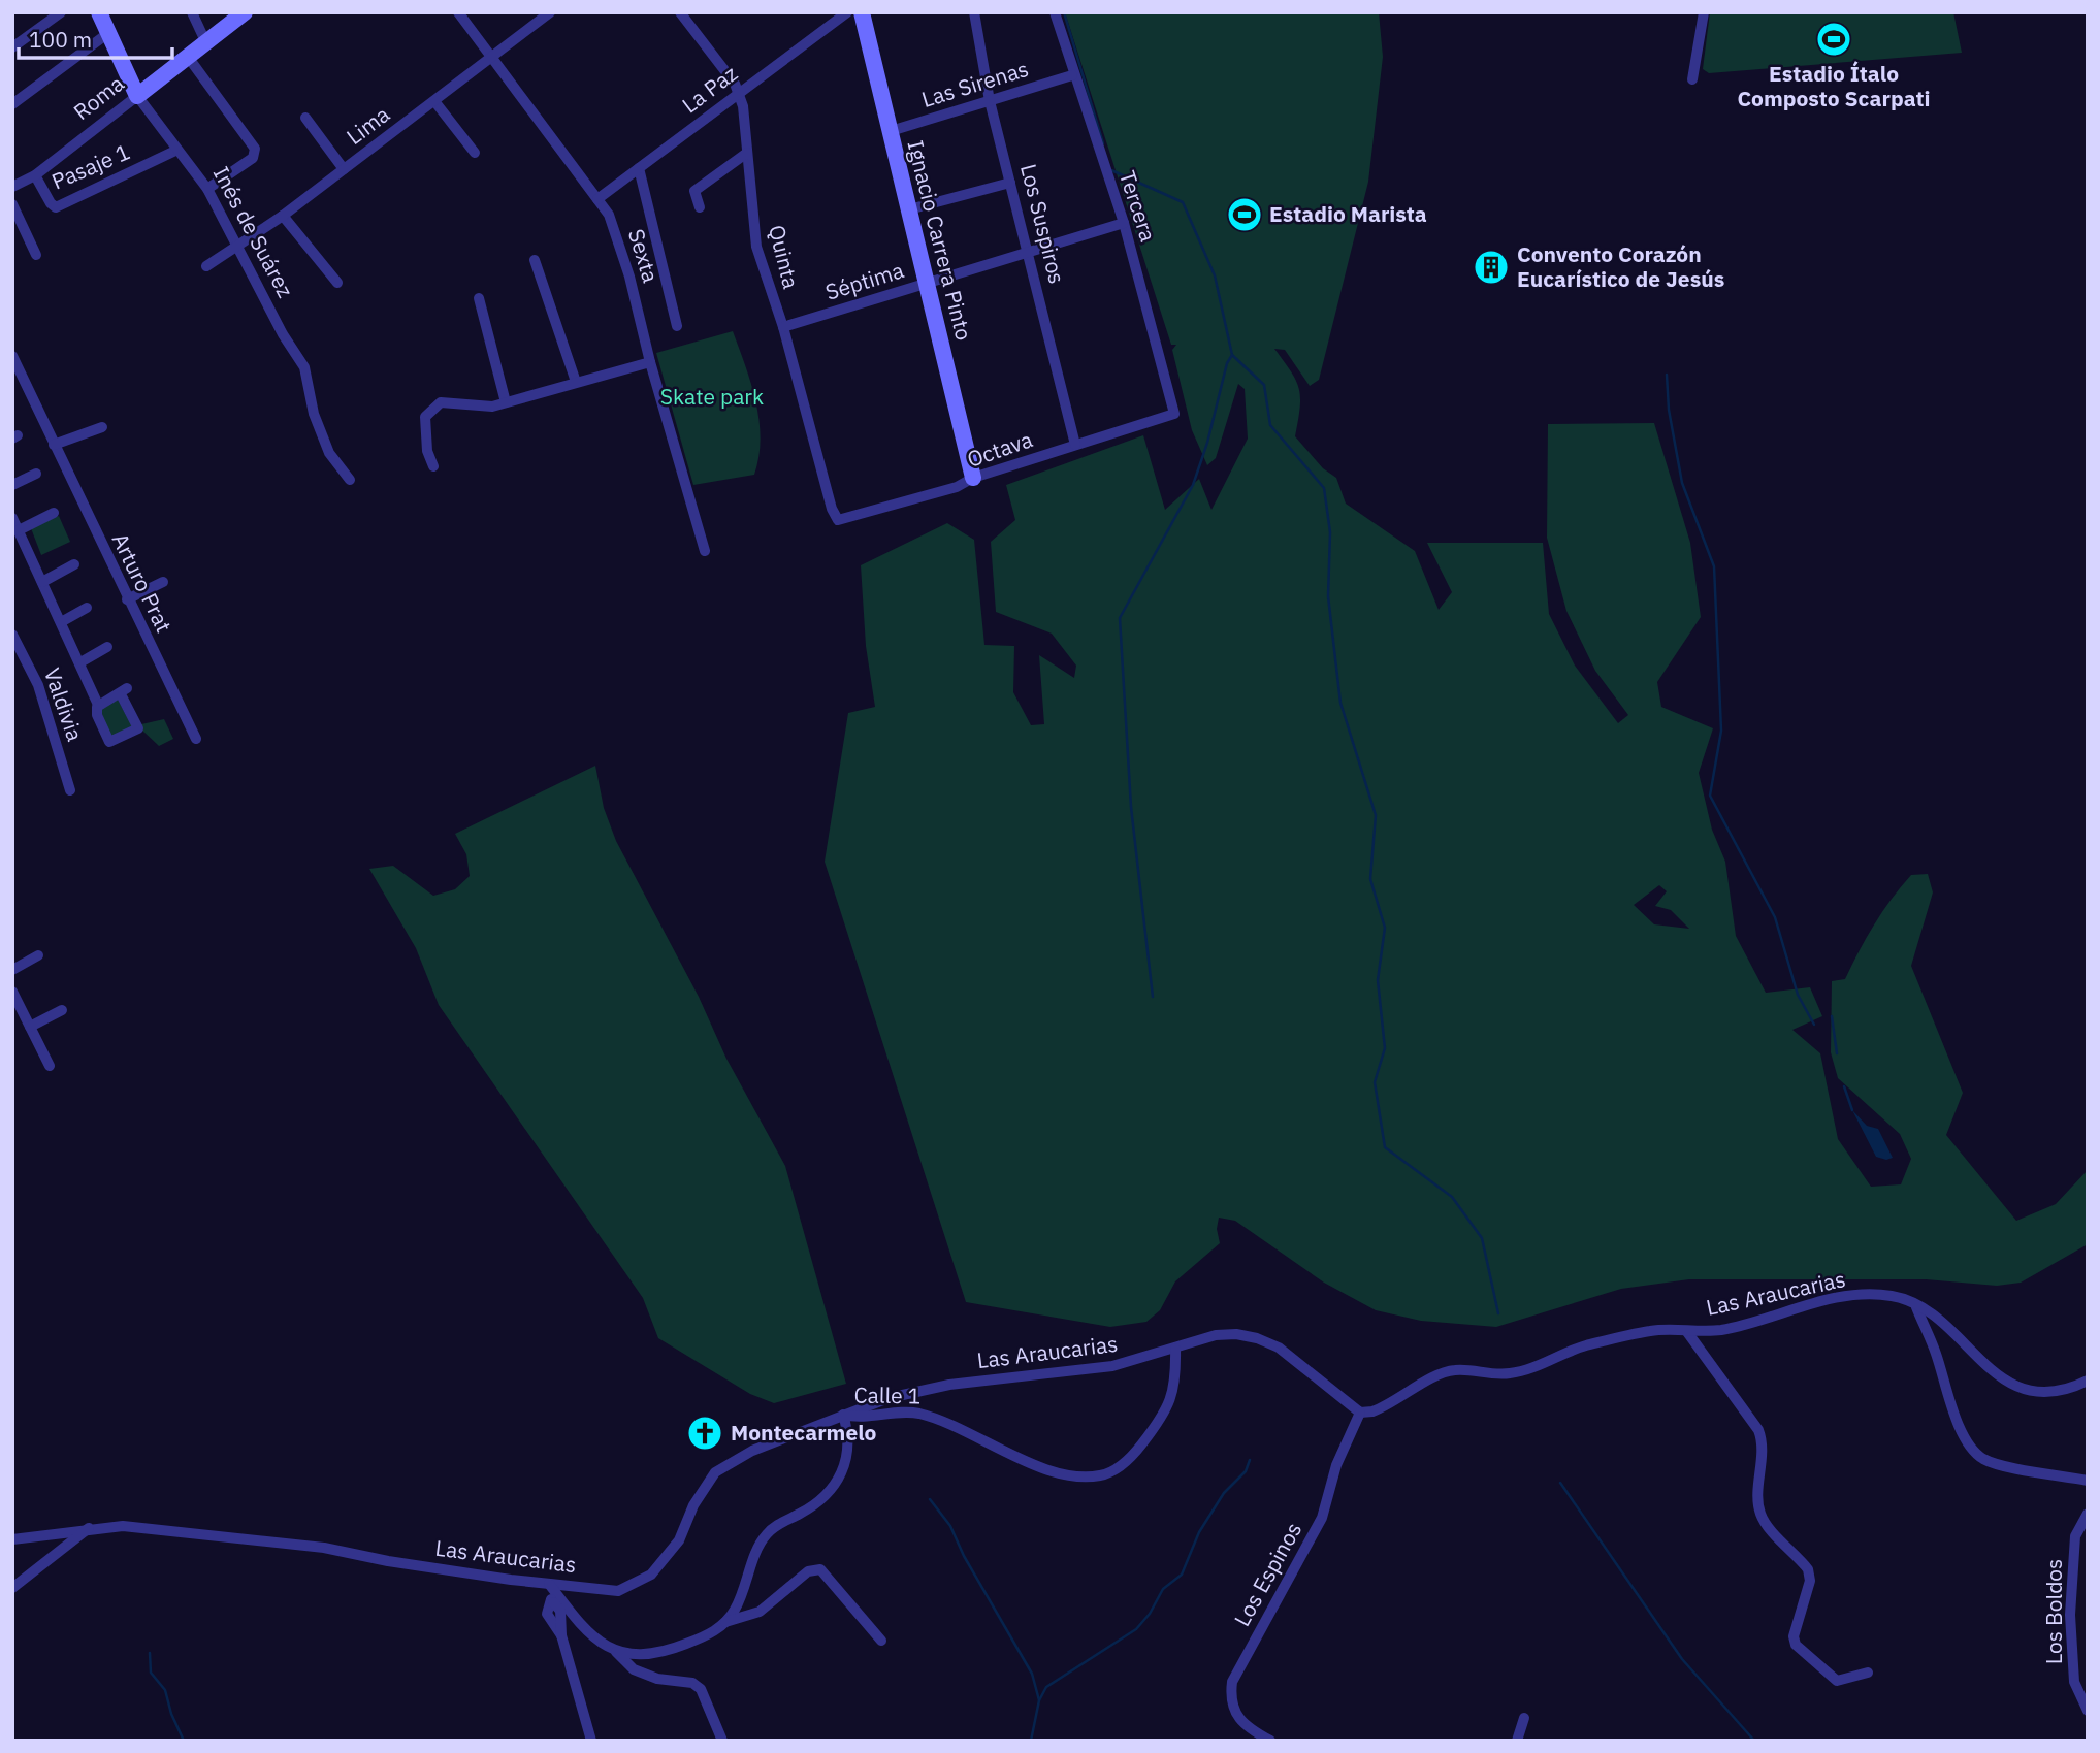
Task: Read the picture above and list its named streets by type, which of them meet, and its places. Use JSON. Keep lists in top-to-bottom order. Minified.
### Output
{"streets":{"street":["Las Sirenas","La Paz","Roma","Lima","Pasaje 1","Tercera","Los Suspiros","Inés de Suárez","Ignacio Carrera Pinto","Sexta","Quinta","Séptima","Octava","Arturo Prat","Valdivia","Las Araucarias","Calle 1","Los Espinos","Los Boldos"]},"crossings":[["Las Sirenas","Tercera"],["Las Sirenas","Los Suspiros"],["Las Sirenas","Ignacio Carrera Pinto"],["La Paz","Sexta"],["La Paz","Quinta"],["Roma","Pasaje 1"],["Roma","Inés de Suárez"],["Lima","Inés de Suárez"],["Lima","Sexta"],["Pasaje 1","Inés de Suárez"],["Tercera","Séptima"],["Tercera","Octava"],["Los Suspiros","Séptima"],["Los Suspiros","Octava"],["Ignacio Carrera Pinto","Séptima"],["Ignacio Carrera Pinto","Octava"],["Quinta","Séptima"],["Quinta","Octava"],["Las Araucarias","Calle 1"],["Las Araucarias","Los Espinos"]],"parks":["Skate park"],"places":{"sports":["Estadio Ítalo Composto Scarpati","Estadio Marista"],"building":["Convento Corazón Eucarístico de Jesús"],"church":["Montecarmelo"]},"scale_bar":"100 m"}
